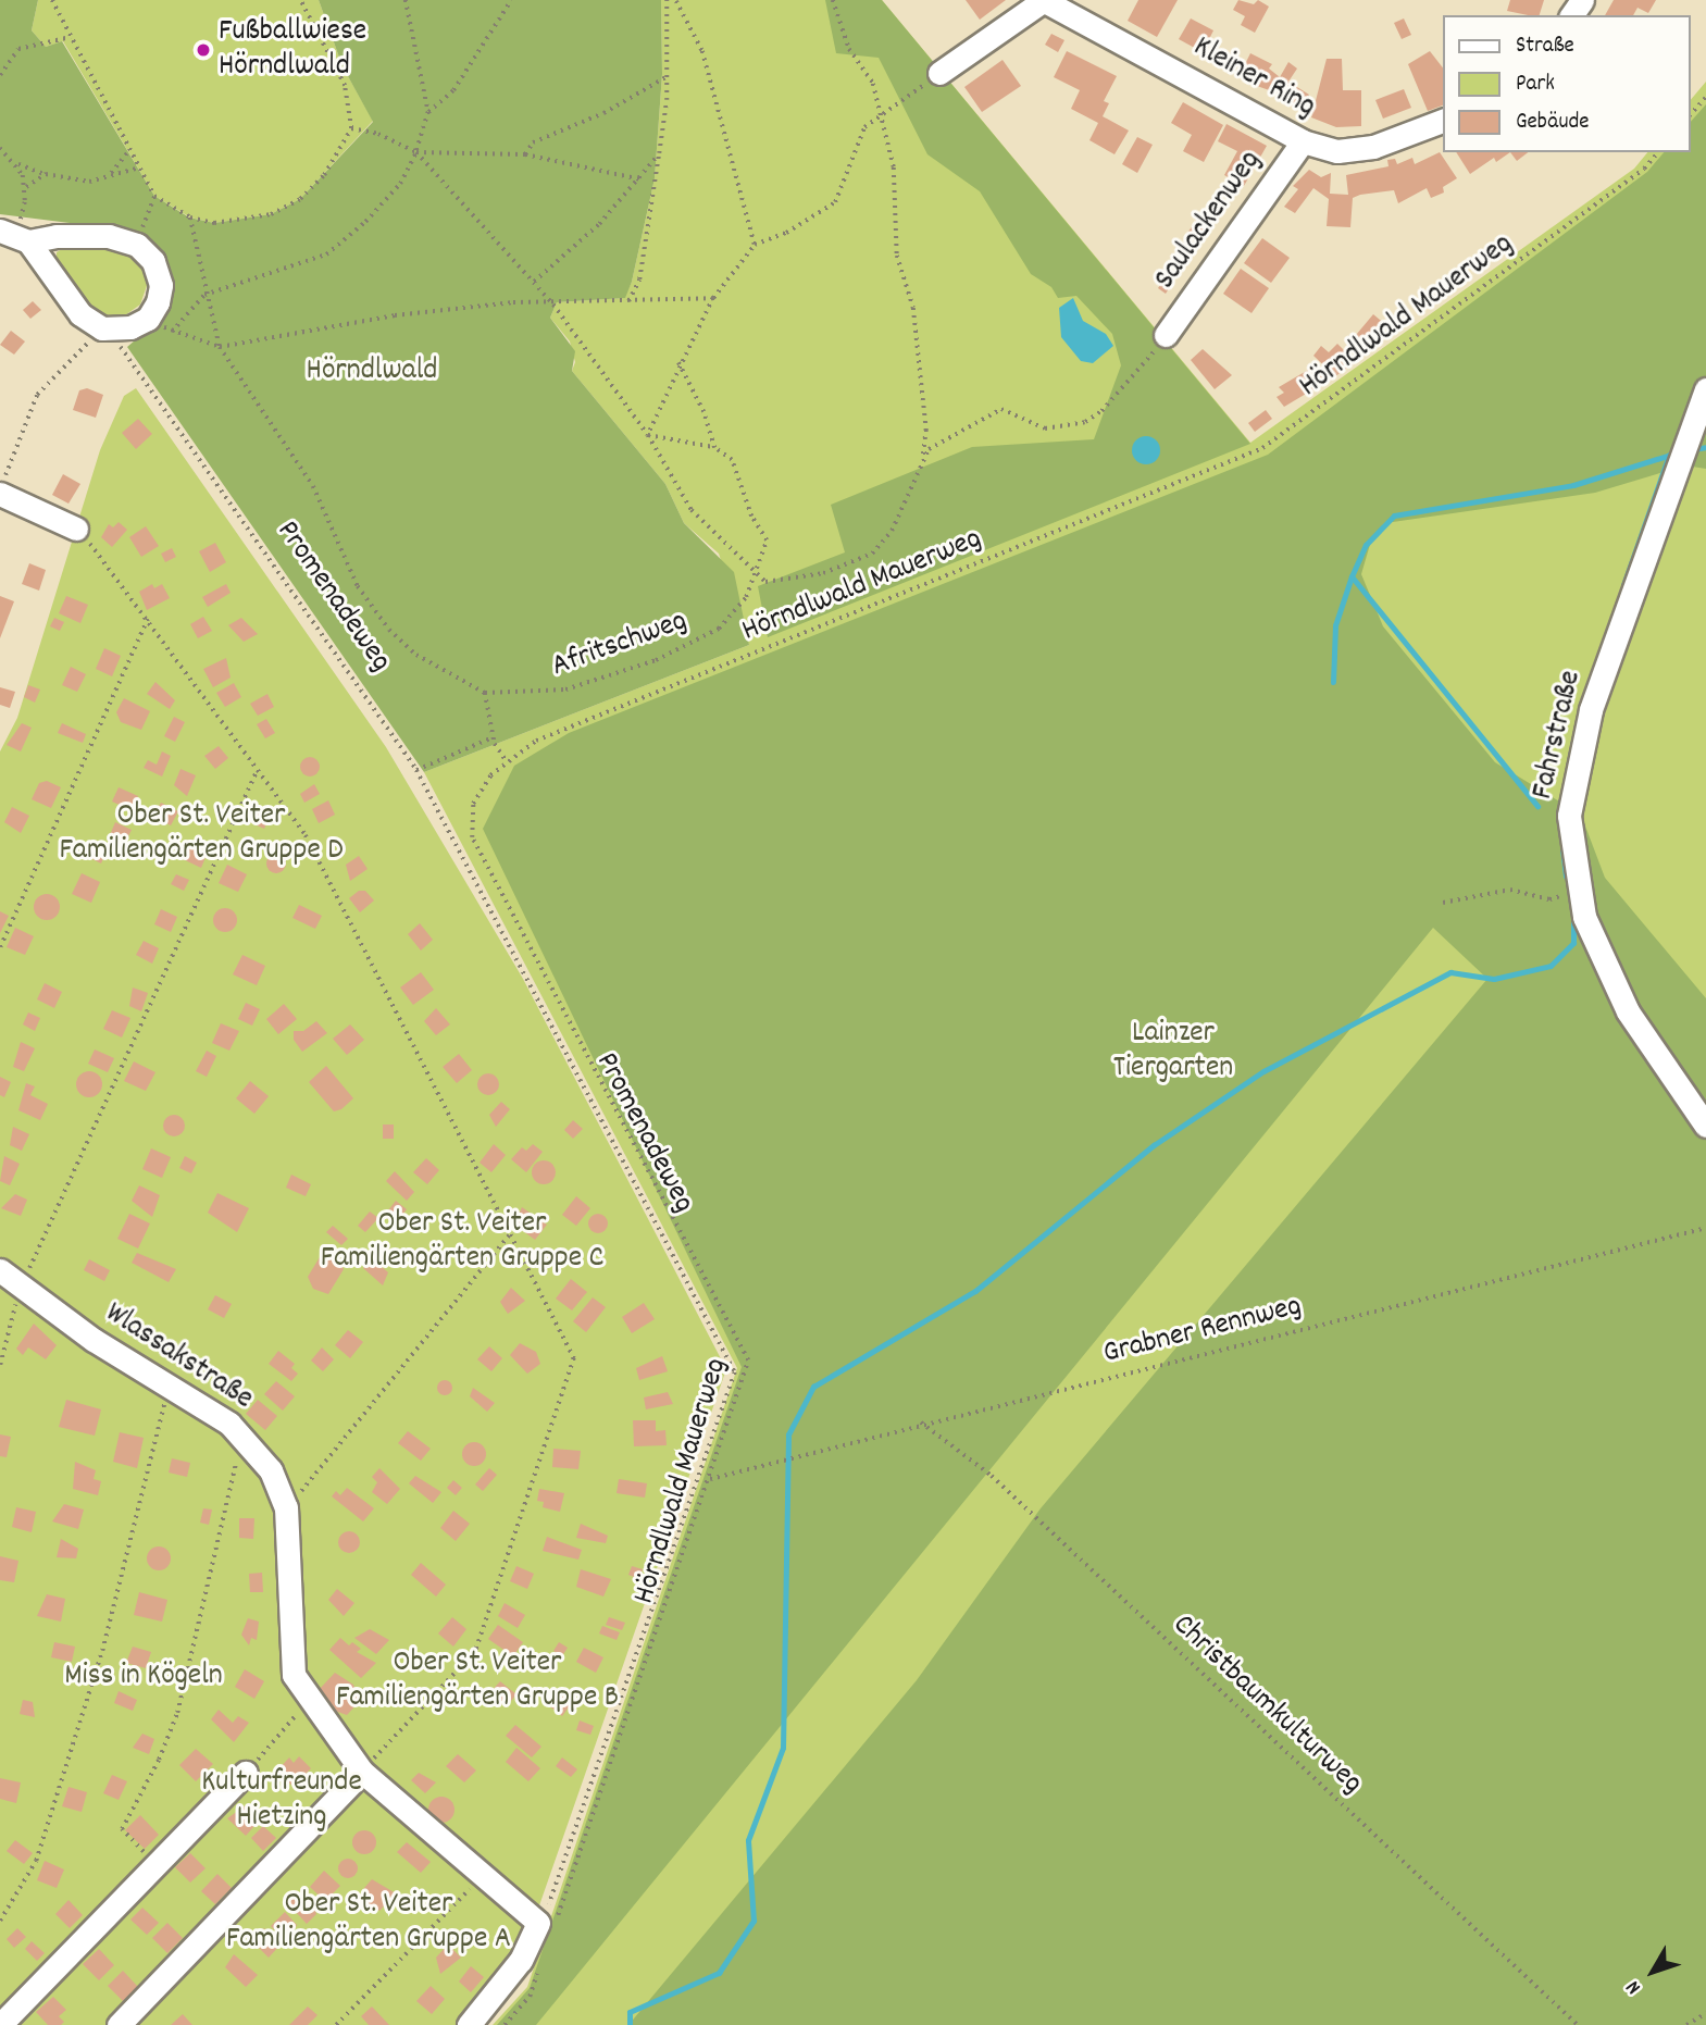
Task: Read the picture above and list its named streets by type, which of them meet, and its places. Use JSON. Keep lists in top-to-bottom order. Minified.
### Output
{"streets":{"street":["Kleiner Ring","Saulackenweg","Fahrstraße","Wlassakstraße"],"path":["Hörndlwald Mauerweg","Promenadeweg","Afritschweg","Grabner Rennweg","Christbaumkulturweg"]},"crossings":[["Kleiner Ring","Saulackenweg"],["Hörndlwald Mauerweg","Promenadeweg"],["Hörndlwald Mauerweg","Grabner Rennweg"],["Hörndlwald Mauerweg","Wlassakstraße"],["Promenadeweg","Wlassakstraße"],["Grabner Rennweg","Christbaumkulturweg"]],"parks":["Hörndlwald","Ober St. Veiter Familiengärten Gruppe D","Lainzer Tiergarten","Ober St. Veiter Familiengärten Gruppe C","Ober St. Veiter Familiengärten Gruppe B","Miss in Kögeln","Kulturfreunde Hietzing","Ober St. Veiter Familiengärten Gruppe A"],"places":["Fußballwiese Hörndlwald"],"legend":["Straße","Park","Gebäude"],"north":"bottom left"}
